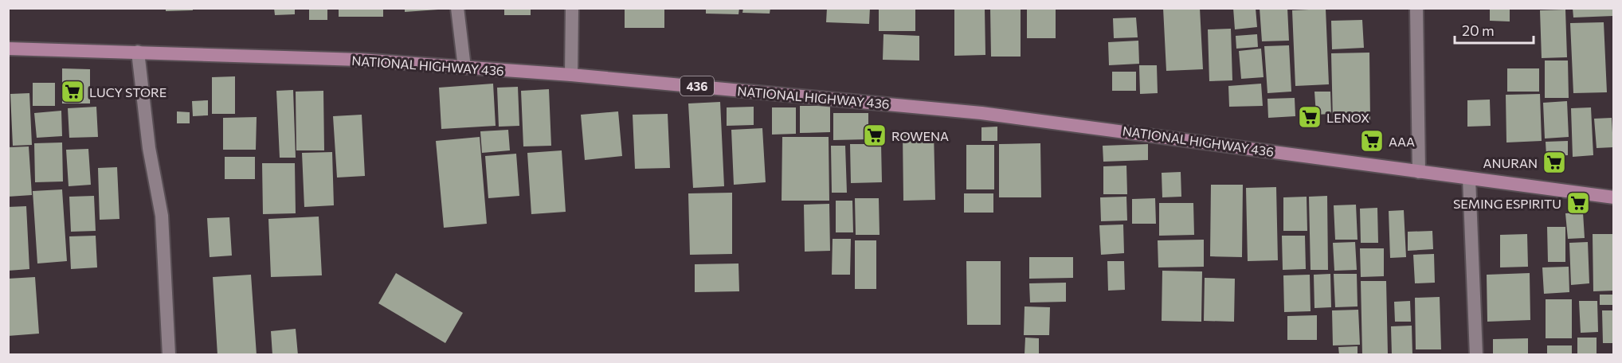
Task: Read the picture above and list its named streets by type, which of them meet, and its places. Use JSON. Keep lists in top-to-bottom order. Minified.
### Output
{"streets":{"main road":["NATIONAL HIGHWAY 436","436"]},"places":{"supermarket":["LUCY STORE","LENOX","ROWENA","AAA","ANURAN","SEMING ESPIRITU"]},"scale_bar":"20 m"}
